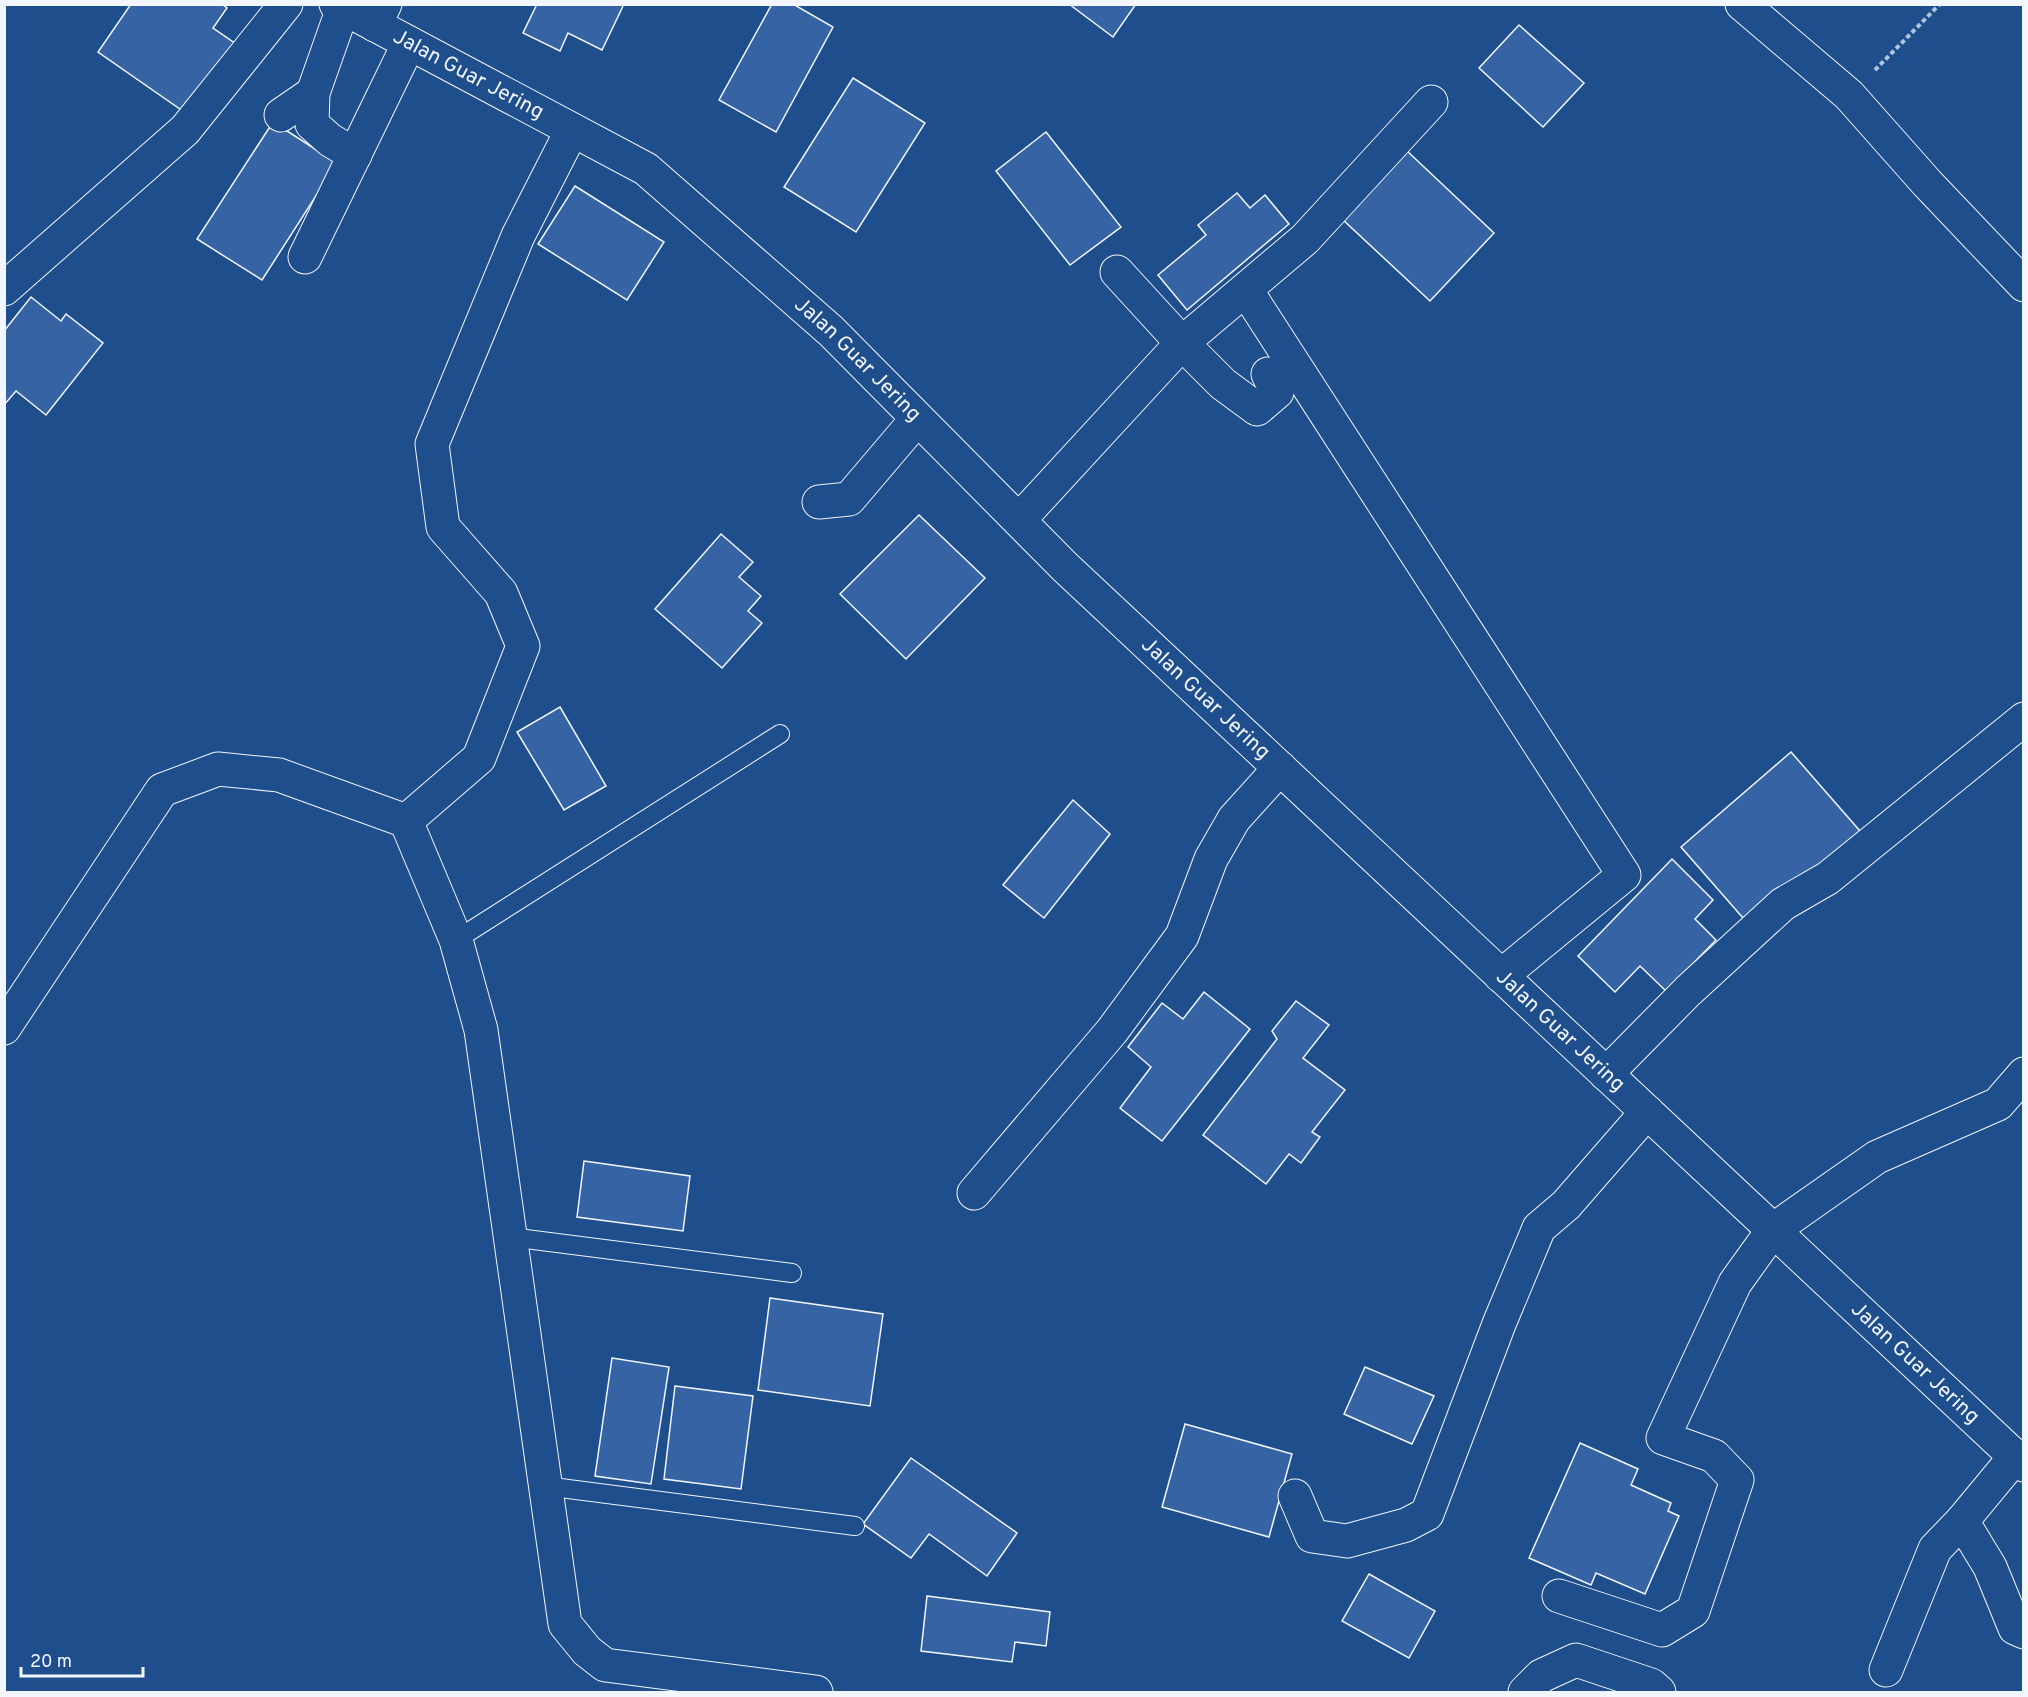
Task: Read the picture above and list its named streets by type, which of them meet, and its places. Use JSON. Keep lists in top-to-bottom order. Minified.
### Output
{"streets":{"street":["Jalan Guar Jering"]},"scale_bar":"20 m"}
